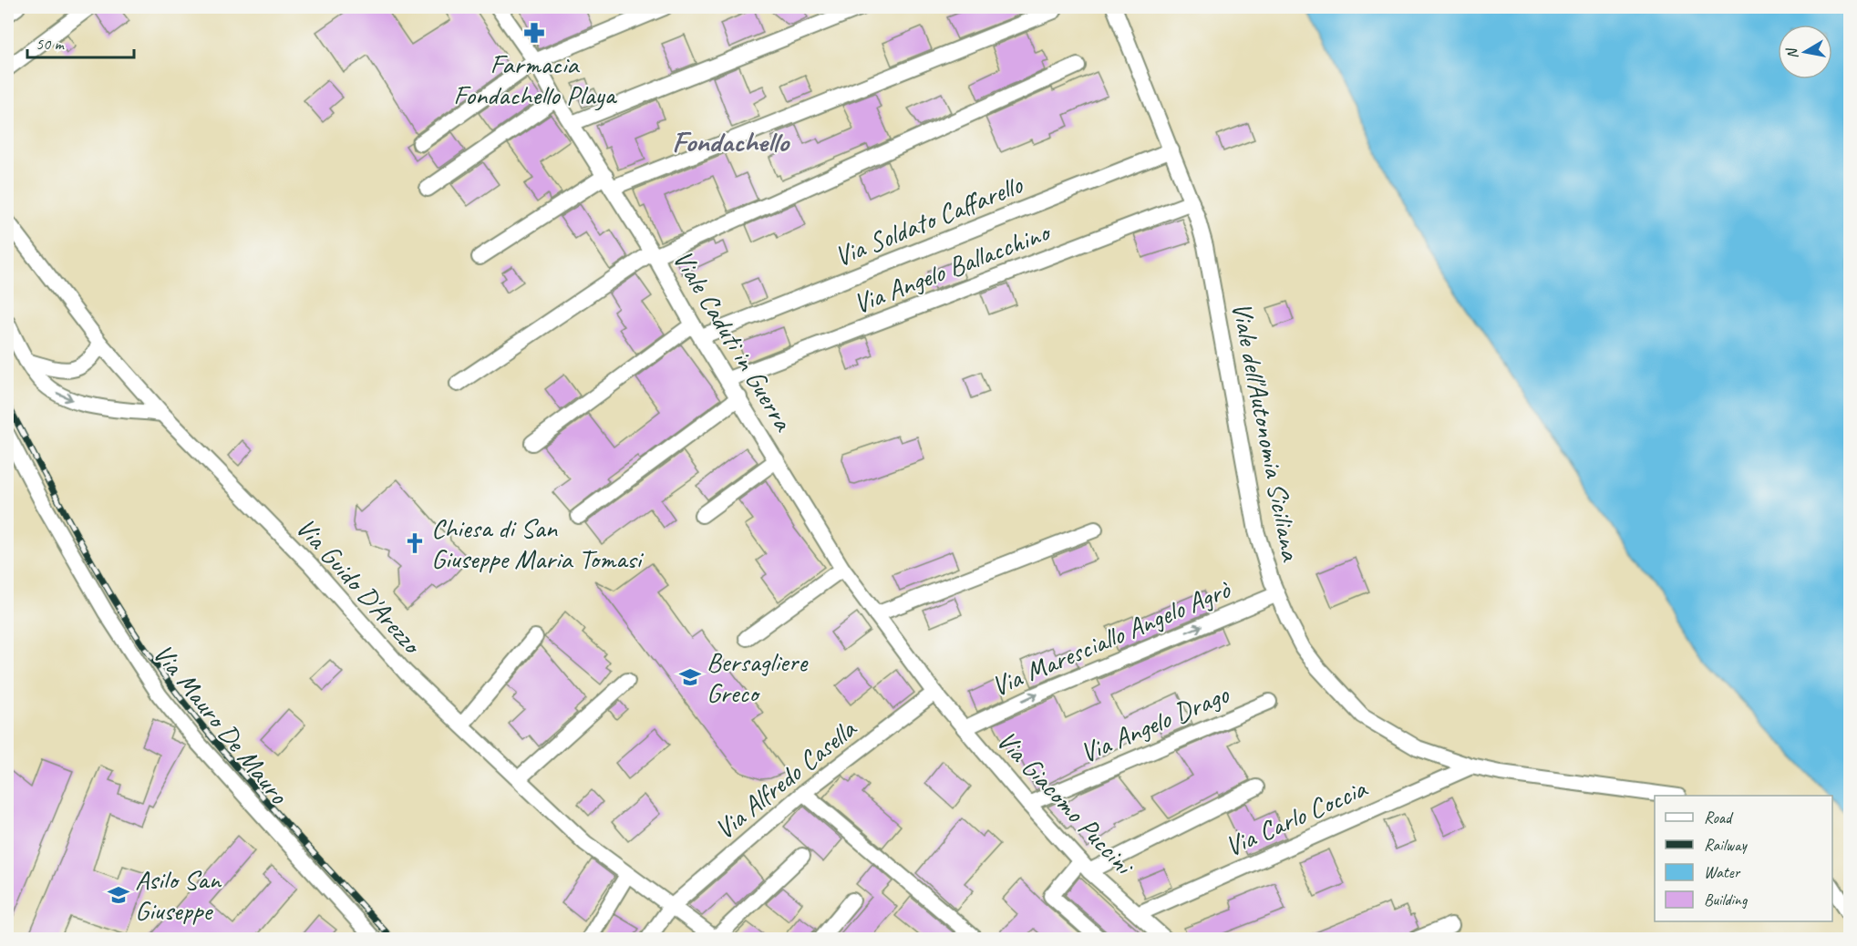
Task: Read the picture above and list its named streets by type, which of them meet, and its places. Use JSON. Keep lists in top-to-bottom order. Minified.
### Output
{"streets":{"street":["Via Soldato Caffarello","Via Angelo Ballacchino","Viale Caduti in Guerra","Viale dell'Autonomia Siciliana","Via Guido D'Arezzo","Via Maresciallo Angelo Agrò","Via Mauro De Mauro","Via Angelo Drago","Via Alfredo Casella","Via Giacomo Puccini","Via Carlo Coccia"]},"crossings":[["Via Soldato Caffarello","Viale Caduti in Guerra"],["Via Soldato Caffarello","Viale dell'Autonomia Siciliana"],["Via Angelo Ballacchino","Viale Caduti in Guerra"],["Via Angelo Ballacchino","Viale dell'Autonomia Siciliana"],["Viale Caduti in Guerra","Via Alfredo Casella"],["Viale Caduti in Guerra","Via Giacomo Puccini"],["Viale dell'Autonomia Siciliana","Via Maresciallo Angelo Agrò"],["Viale dell'Autonomia Siciliana","Via Carlo Coccia"],["Via Guido D'Arezzo","Via Alfredo Casella"],["Via Maresciallo Angelo Agrò","Via Giacomo Puccini"],["Via Angelo Drago","Via Giacomo Puccini"],["Via Alfredo Casella","Via Giacomo Puccini"],["Via Giacomo Puccini","Via Carlo Coccia"]],"districts":["Fondachello"],"places":{"pharmacy":["Farmacia Fondachello Playa"],"church":["Chiesa di San Giuseppe Maria Tomasi"],"school or university":["Bersagliere Greco","Asilo San Giuseppe"]},"legend":["Road","Railway","Water","Building"],"scale_bar":"50 m","north":"left"}
